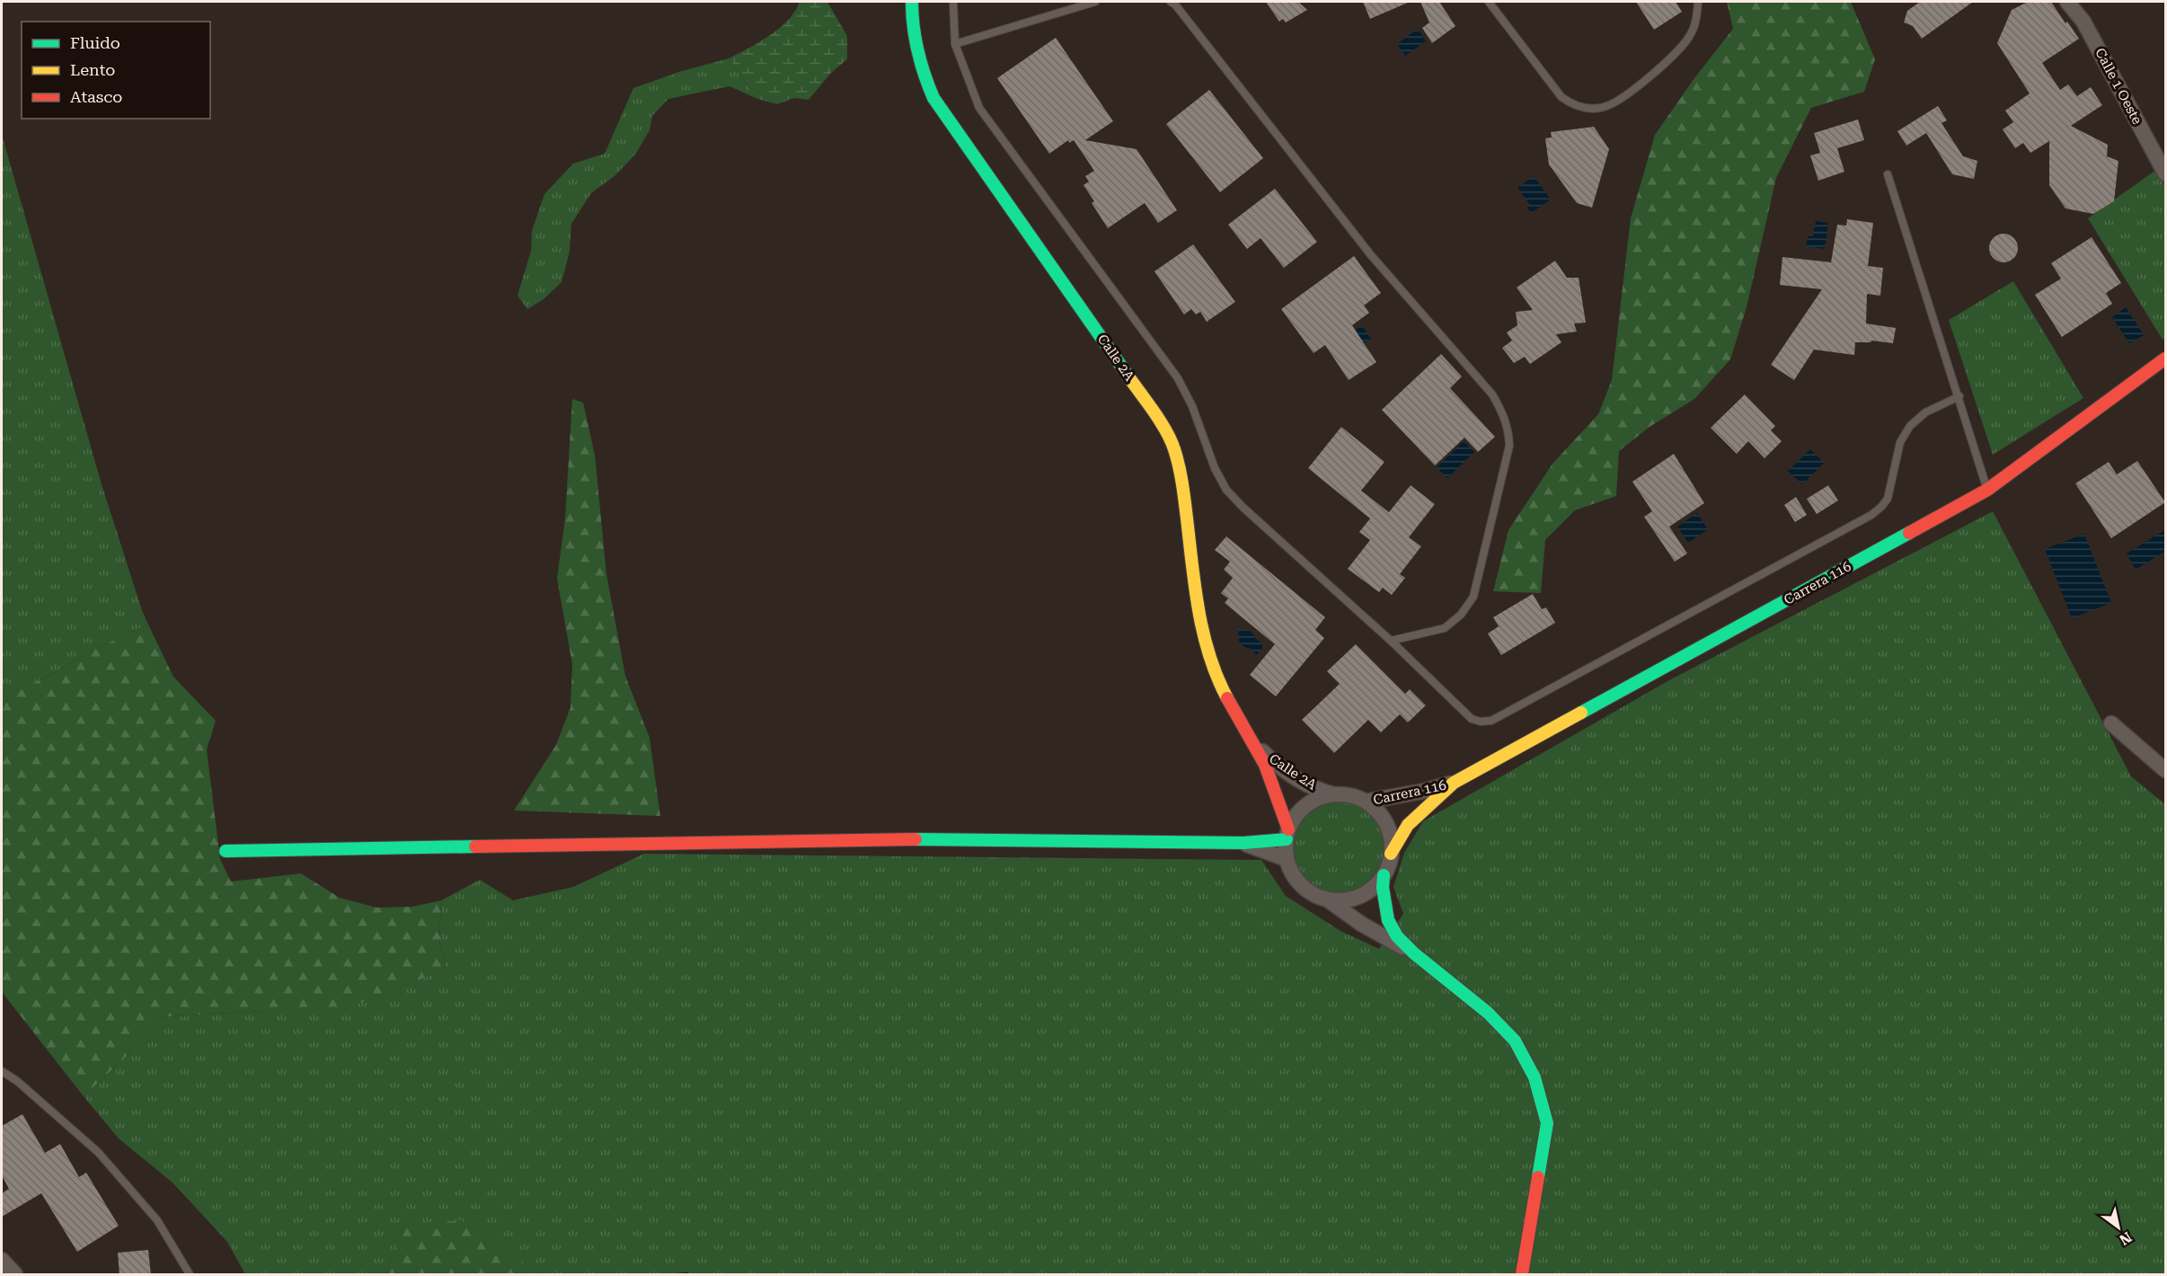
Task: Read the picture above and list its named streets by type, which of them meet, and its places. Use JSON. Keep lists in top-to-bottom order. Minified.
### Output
{"streets":{"street":["Calle 1 Oeste","Calle 2A","Carrera 116"]},"crossings":[["Calle 2A","Carrera 116"]],"legend":["Fluido","Lento","Atasco"],"north":"bottom right"}
